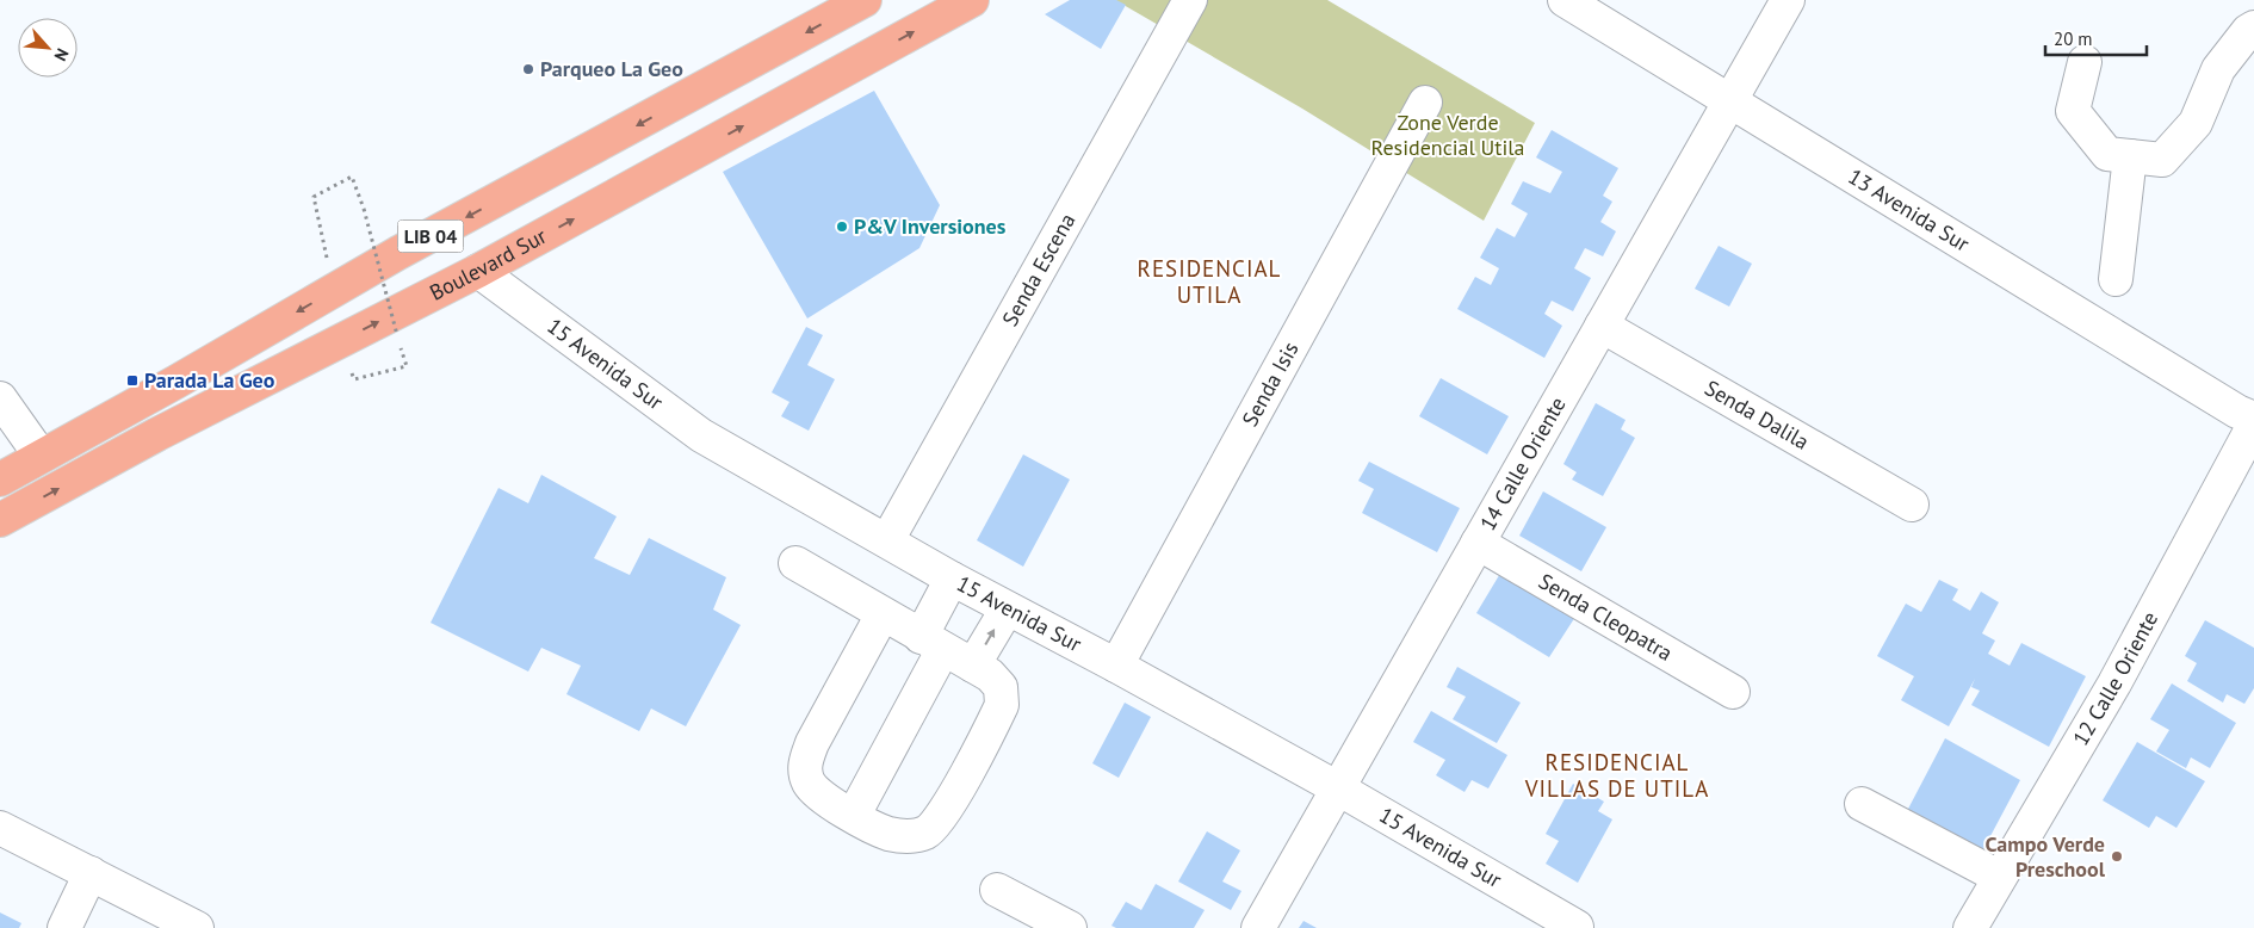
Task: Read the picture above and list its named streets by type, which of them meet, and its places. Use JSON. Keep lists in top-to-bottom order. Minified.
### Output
{"streets":{"highway":["LIB 04","Boulevard Sur"],"street":["13 Avenida Sur","Senda Escena","15 Avenida Sur","Senda Isis","Senda Dalila","14 Calle Oriente","Senda Cleopatra","12 Calle Oriente"]},"crossings":[["13 Avenida Sur","14 Calle Oriente"],["Boulevard Sur","15 Avenida Sur"],["Senda Escena","15 Avenida Sur"],["15 Avenida Sur","Senda Isis"],["15 Avenida Sur","14 Calle Oriente"],["Senda Dalila","14 Calle Oriente"],["14 Calle Oriente","Senda Cleopatra"]],"districts":["RESIDENCIAL UTILA","RESIDENCIAL VILLAS DE UTILA"],"parks":["Zone Verde Residencial Utila"],"places":{"other":["Parqueo La Geo","P&V Inversiones","Campo Verde Preschool"],"transit":["Parada La Geo"]},"scale_bar":"20 m","north":"bottom right"}
